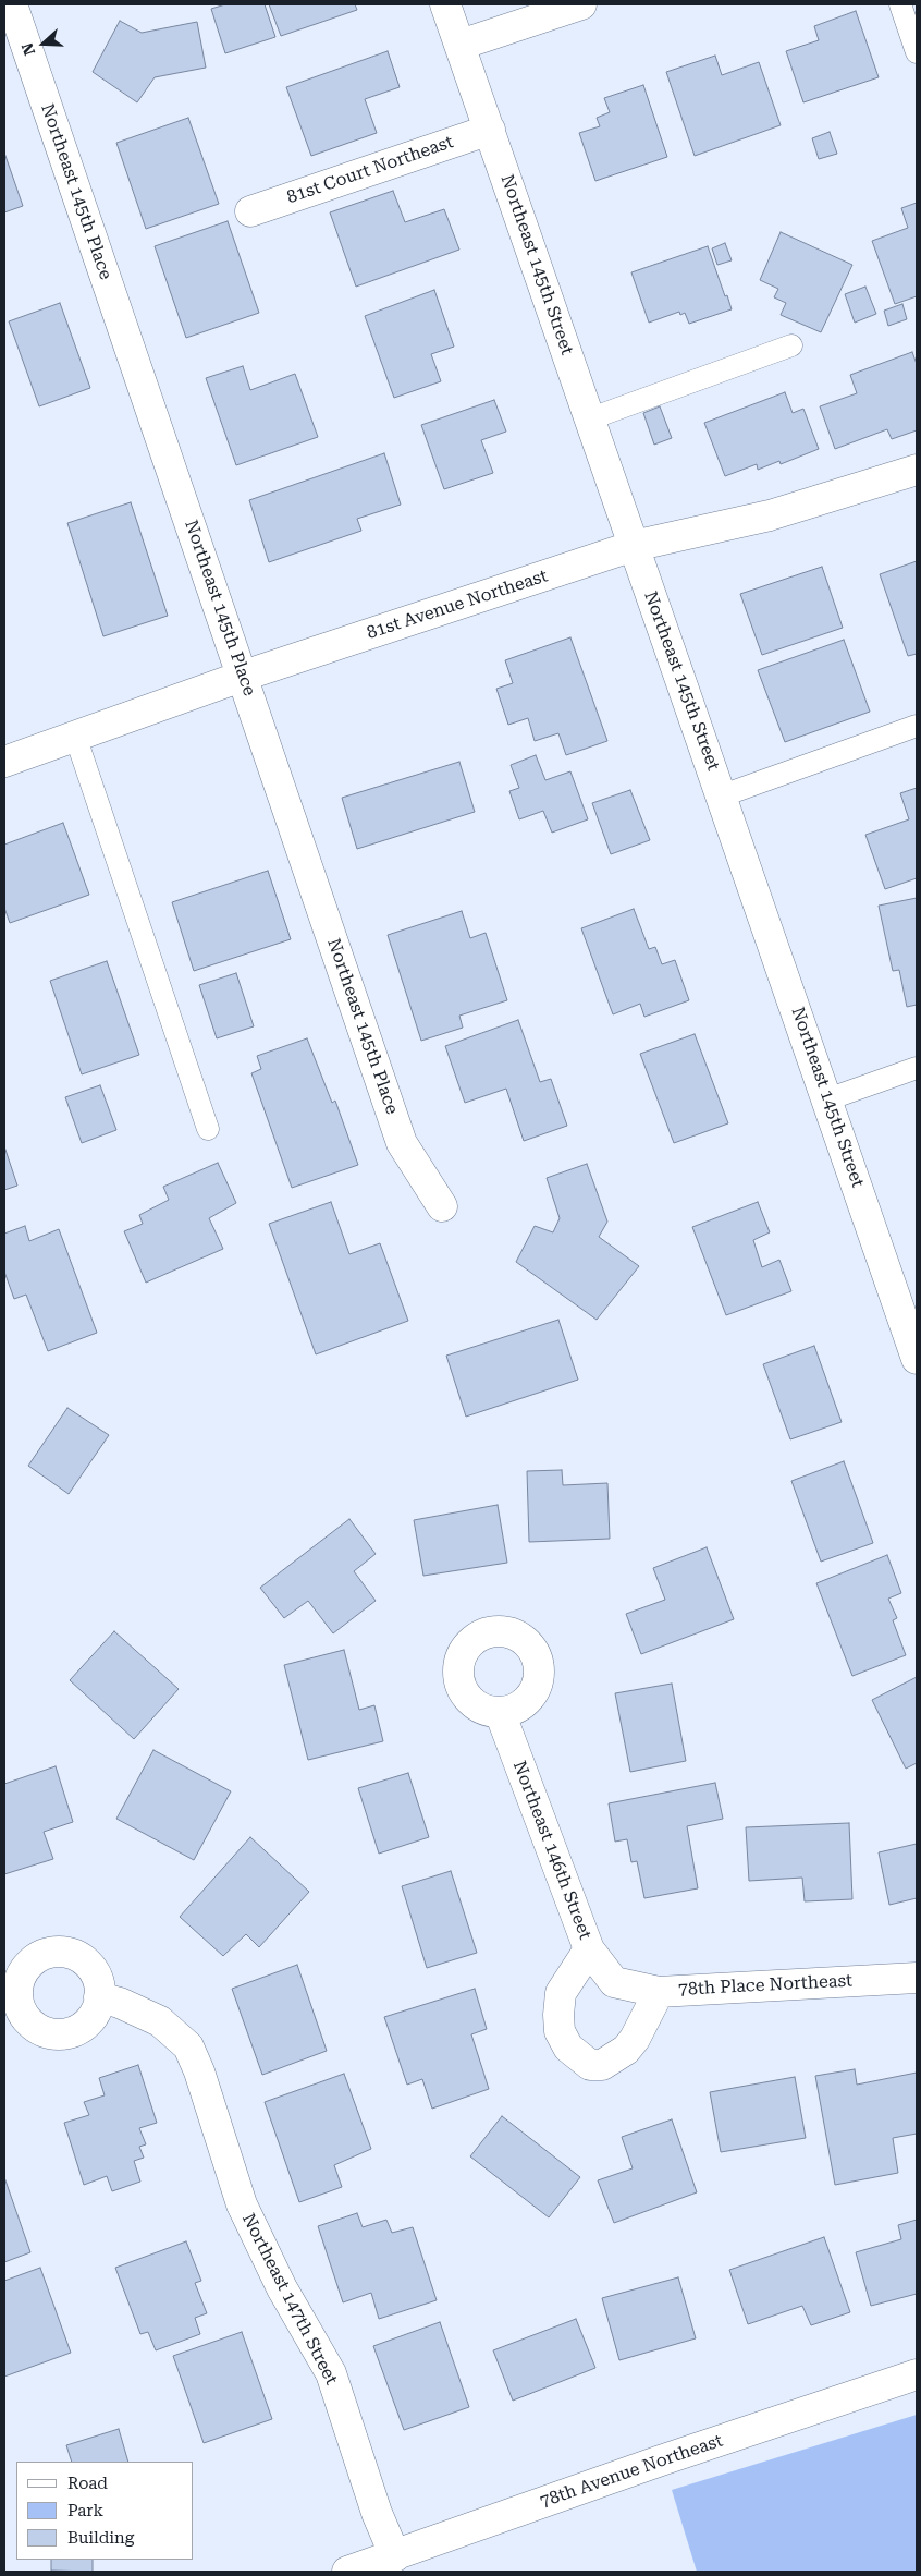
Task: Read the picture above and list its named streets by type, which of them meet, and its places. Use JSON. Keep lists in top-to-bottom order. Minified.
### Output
{"streets":{"street":["81st Court Northeast","Northeast 145th Place","Northeast 145th Street","81st Avenue Northeast","Northeast 146th Street","78th Place Northeast","Northeast 147th Street","78th Avenue Northeast"]},"crossings":[["81st Court Northeast","Northeast 145th Street"],["Northeast 145th Place","81st Avenue Northeast"],["Northeast 145th Street","81st Avenue Northeast"],["Northeast 146th Street","78th Place Northeast"],["Northeast 147th Street","78th Avenue Northeast"]],"legend":["Road","Park","Building"],"north":"left"}
